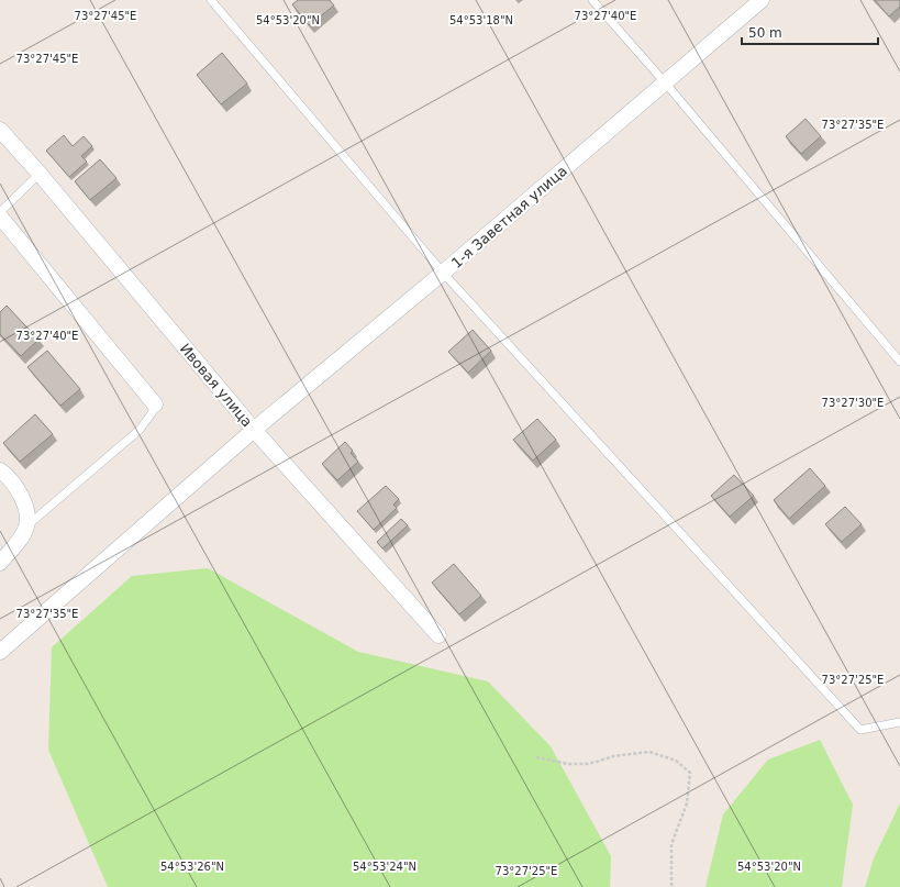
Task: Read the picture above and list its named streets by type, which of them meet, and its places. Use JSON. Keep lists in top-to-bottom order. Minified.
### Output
{"streets":{"street":["1-я Заветная улица","Ивовая улица"]},"crossings":[["1-я Заветная улица","Ивовая улица"]],"scale_bar":"50 m","coordinates":["73°27'45\"E","73°27'40\"E","54°53'20\"N","54°53'18\"N","73°27'35\"E","73°27'30\"E","73°27'25\"E","54°53'26\"N","54°53'24\"N"]}
